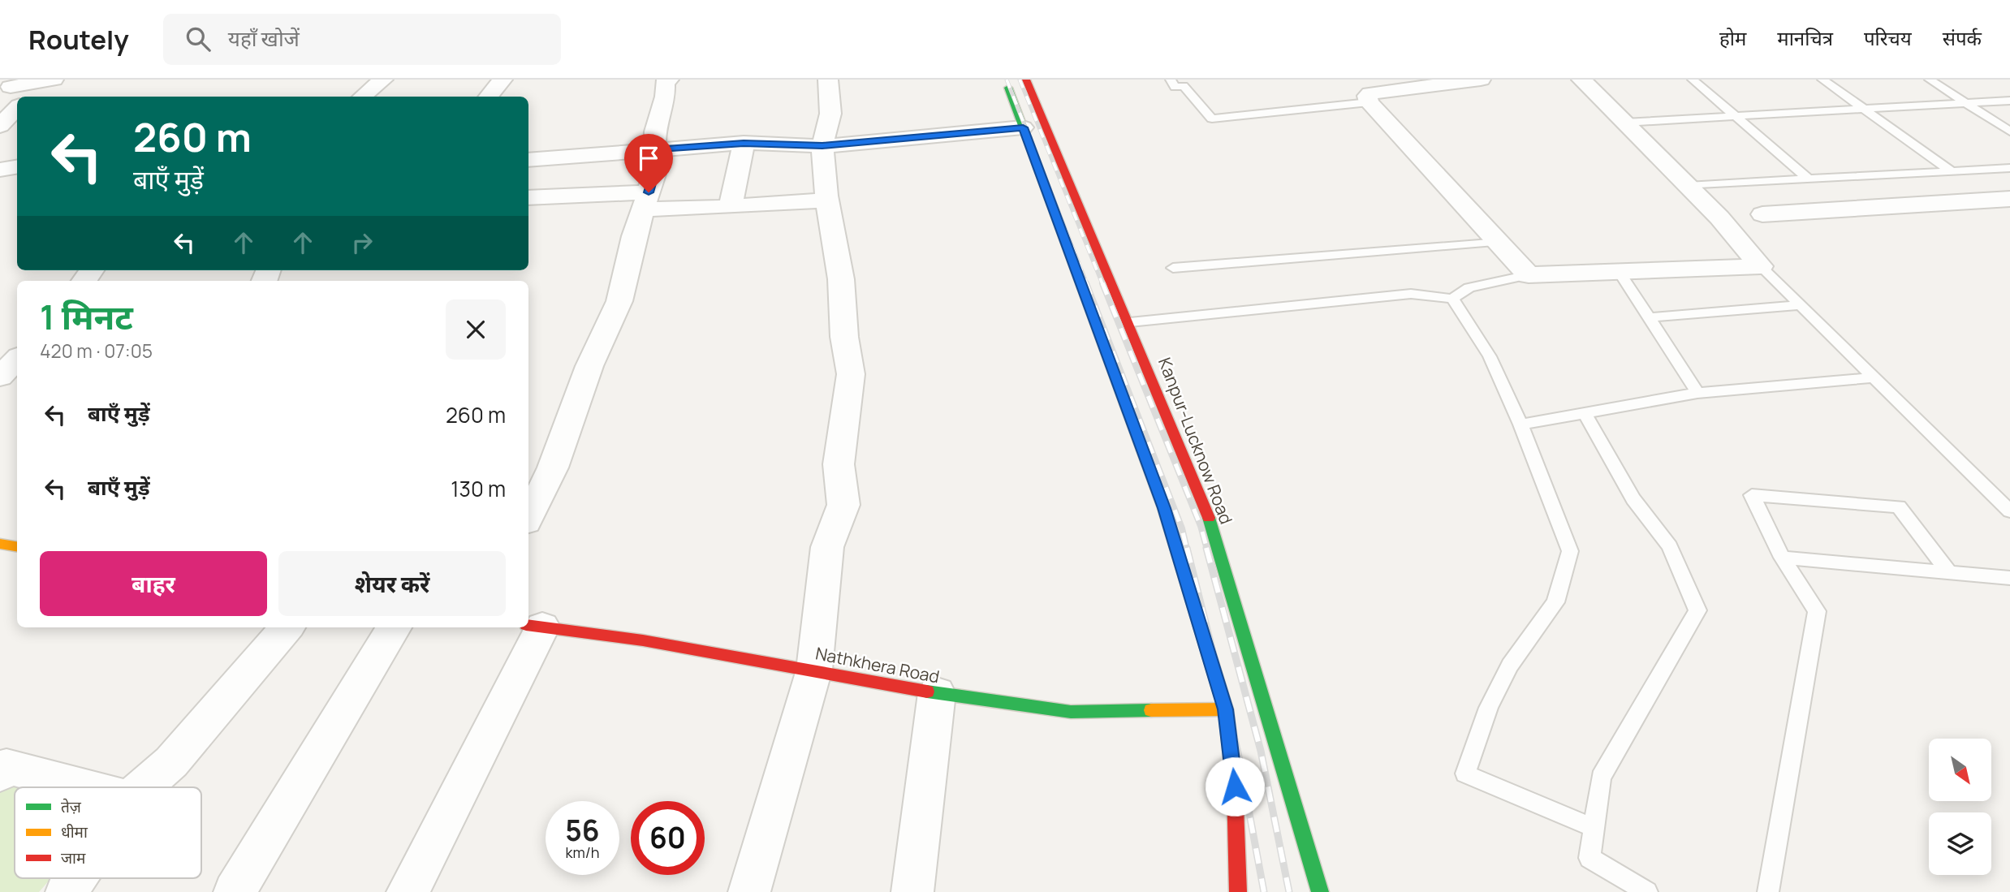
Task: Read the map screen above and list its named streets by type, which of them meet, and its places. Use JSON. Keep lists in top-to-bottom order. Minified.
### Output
{"streets":{"main road":["Kanpur-Lucknow Road","Nathkhera Road"]},"legend":["तेज़","धीमा","जाम"],"north":"bottom right","page":{"header":"Routely","search":"यहाँ खोजें","nav":["होम","मानचित्र","परिचय","संपर्क"],"turn":["260 m","बाएँ मुड़ें"],"heading":["1 मिनट","420 m · 07:05"],"list":[{"name":"बाएँ मुड़ें","value":"260 m"},{"name":"बाएँ मुड़ें","value":"130 m"}],"buttons":["बाहर","शेयर करें"],"speed":"56 km/h","limit":"60"}}
